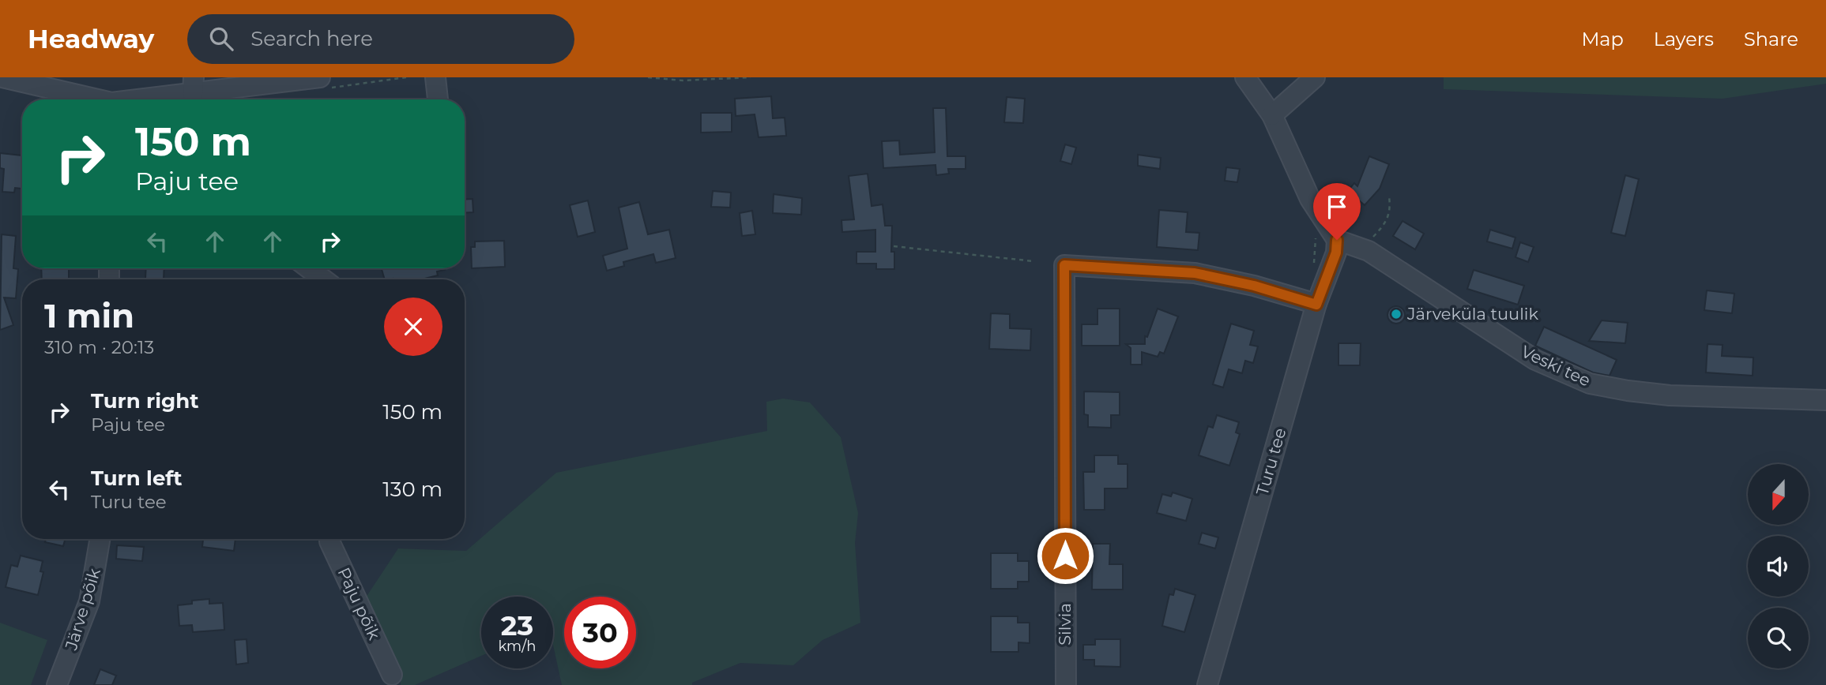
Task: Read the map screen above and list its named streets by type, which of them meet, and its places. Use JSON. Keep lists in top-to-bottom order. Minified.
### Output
{"streets":{"street":["Veski tee","Turu tee","Paju põik","Järve põik","Silvia"]},"crossings":[["Veski tee","Turu tee"],["Turu tee","Silvia"]],"places":["Järveküla tuulik"],"north":"bottom","page":{"header":"Headway","search":"Search here","nav":["Map","Layers","Share"],"turn":["150 m","Paju tee"],"heading":["1 min","310 m · 20:13"],"list":[{"name":"Turn right","note":"Paju tee","value":"150 m"},{"name":"Turn left","note":"Turu tee","value":"130 m"}],"speed":"23 km/h","limit":"30"}}
